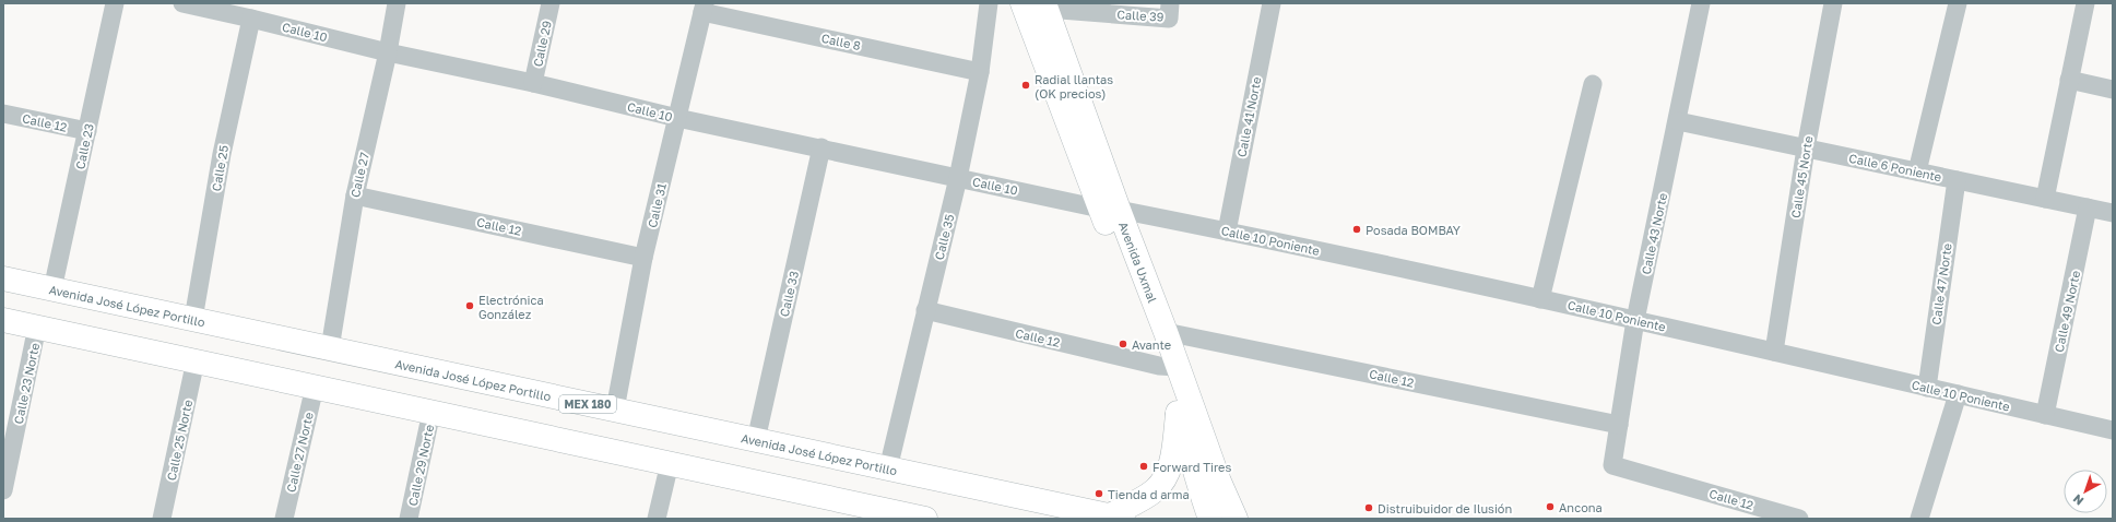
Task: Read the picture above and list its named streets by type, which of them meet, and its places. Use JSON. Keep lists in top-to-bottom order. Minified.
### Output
{"streets":{"main road":["Avenida Uxmal","Avenida José López Portillo","MEX 180"],"street":["Calle 39","Calle 10","Calle 8","Calle 29","Calle 41 Norte","Calle 12","Calle 23","Calle 6 Poniente","Calle 25","Calle 27","Calle 45 Norte","Calle 31","Calle 43 Norte","Calle 35","Calle 10 Poniente","Calle 47 Norte","Calle 33","Calle 49 Norte","Calle 23 Norte","Calle 25 Norte","Calle 27 Norte","Calle 29 Norte"]},"crossings":[["Calle 39","Avenida Uxmal"],["Calle 10","Calle 29"],["Calle 10","Calle 25"],["Calle 10","Calle 27"],["Calle 10","Calle 31"],["Calle 10","Calle 35"],["Calle 10","Calle 10 Poniente"],["Calle 10","Avenida Uxmal"],["Calle 10","Calle 33"],["Calle 8","Calle 31"],["Calle 8","Calle 35"],["Calle 41 Norte","Calle 10 Poniente"],["Calle 12","Calle 23"],["Calle 12","Calle 27"],["Calle 12","Calle 31"],["Calle 12","Calle 43 Norte"],["Calle 12","Calle 35"],["Calle 12","Avenida Uxmal"],["Calle 23","Avenida José López Portillo"],["Calle 6 Poniente","Calle 45 Norte"],["Calle 6 Poniente","Calle 43 Norte"],["Calle 6 Poniente","Calle 47 Norte"],["Calle 6 Poniente","Calle 49 Norte"],["Calle 25","Avenida José López Portillo"],["Calle 27","Avenida José López Portillo"],["Calle 45 Norte","Calle 10 Poniente"],["Calle 31","Avenida José López Portillo"],["Calle 43 Norte","Calle 10 Poniente"],["Calle 35","Avenida José López Portillo"],["Calle 10 Poniente","Avenida Uxmal"],["Calle 10 Poniente","Calle 47 Norte"],["Calle 10 Poniente","Calle 49 Norte"],["Calle 33","Avenida José López Portillo"]],"places":["Radial llantas (OK precios)","Posada BOMBAY","Electrónica González","Avante","Forward Tires","Tienda d arma","Ancona","Distruibuidor de Ilusión"],"north":"bottom left"}
